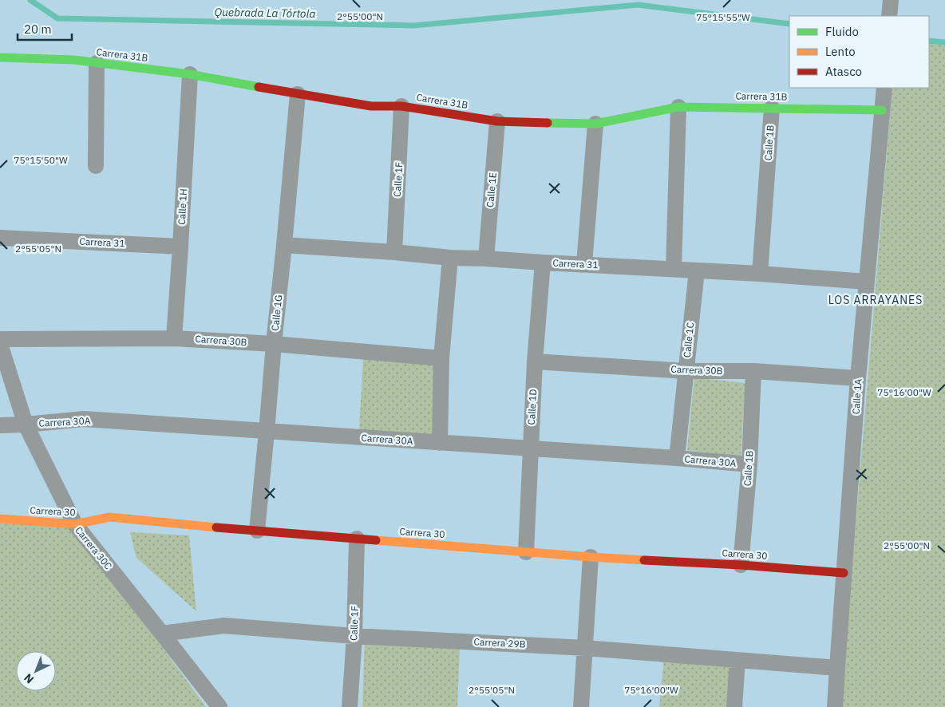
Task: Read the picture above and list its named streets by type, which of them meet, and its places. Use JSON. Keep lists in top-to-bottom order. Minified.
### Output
{"streets":{"street":["Carrera 31B","Calle 1B","Calle 1F","Calle 1E","Calle 1H","Carrera 31","Calle 1G","Calle 1C","Carrera 30B","Calle 1A","Calle 1D","Carrera 30A","Carrera 30","Carrera 30C","Carrera 29B"]},"crossings":[["Carrera 31B","Calle 1B"],["Carrera 31B","Calle 1F"],["Carrera 31B","Calle 1E"],["Carrera 31B","Calle 1H"],["Carrera 31B","Calle 1G"],["Carrera 31B","Calle 1A"],["Calle 1B","Carrera 31"],["Calle 1B","Carrera 30B"],["Calle 1B","Carrera 30A"],["Calle 1B","Carrera 30"],["Calle 1F","Carrera 31"],["Calle 1F","Carrera 30"],["Calle 1F","Carrera 29B"],["Calle 1E","Carrera 31"],["Calle 1H","Carrera 31"],["Calle 1H","Carrera 30B"],["Carrera 31","Calle 1G"],["Carrera 31","Calle 1C"],["Carrera 31","Calle 1A"],["Carrera 31","Calle 1D"],["Calle 1G","Carrera 30B"],["Calle 1G","Carrera 30A"],["Calle 1G","Carrera 30"],["Calle 1C","Carrera 30B"],["Calle 1C","Carrera 30A"],["Carrera 30B","Calle 1A"],["Carrera 30B","Calle 1D"],["Calle 1A","Carrera 30"],["Calle 1A","Carrera 29B"],["Calle 1D","Carrera 30A"],["Calle 1D","Carrera 30"],["Carrera 30A","Carrera 30C"],["Carrera 30","Carrera 30C"],["Carrera 30C","Carrera 29B"]],"districts":["LOS ARRAYANES"],"water":["Quebrada La Tórtola"],"legend":["Fluido","Lento","Atasco"],"scale_bar":"20 m","north":"bottom left","coordinates":["2°55'00\"N","75°15'55\"W","75°15'50\"W","2°55'05\"N","75°16'00\"W"]}
